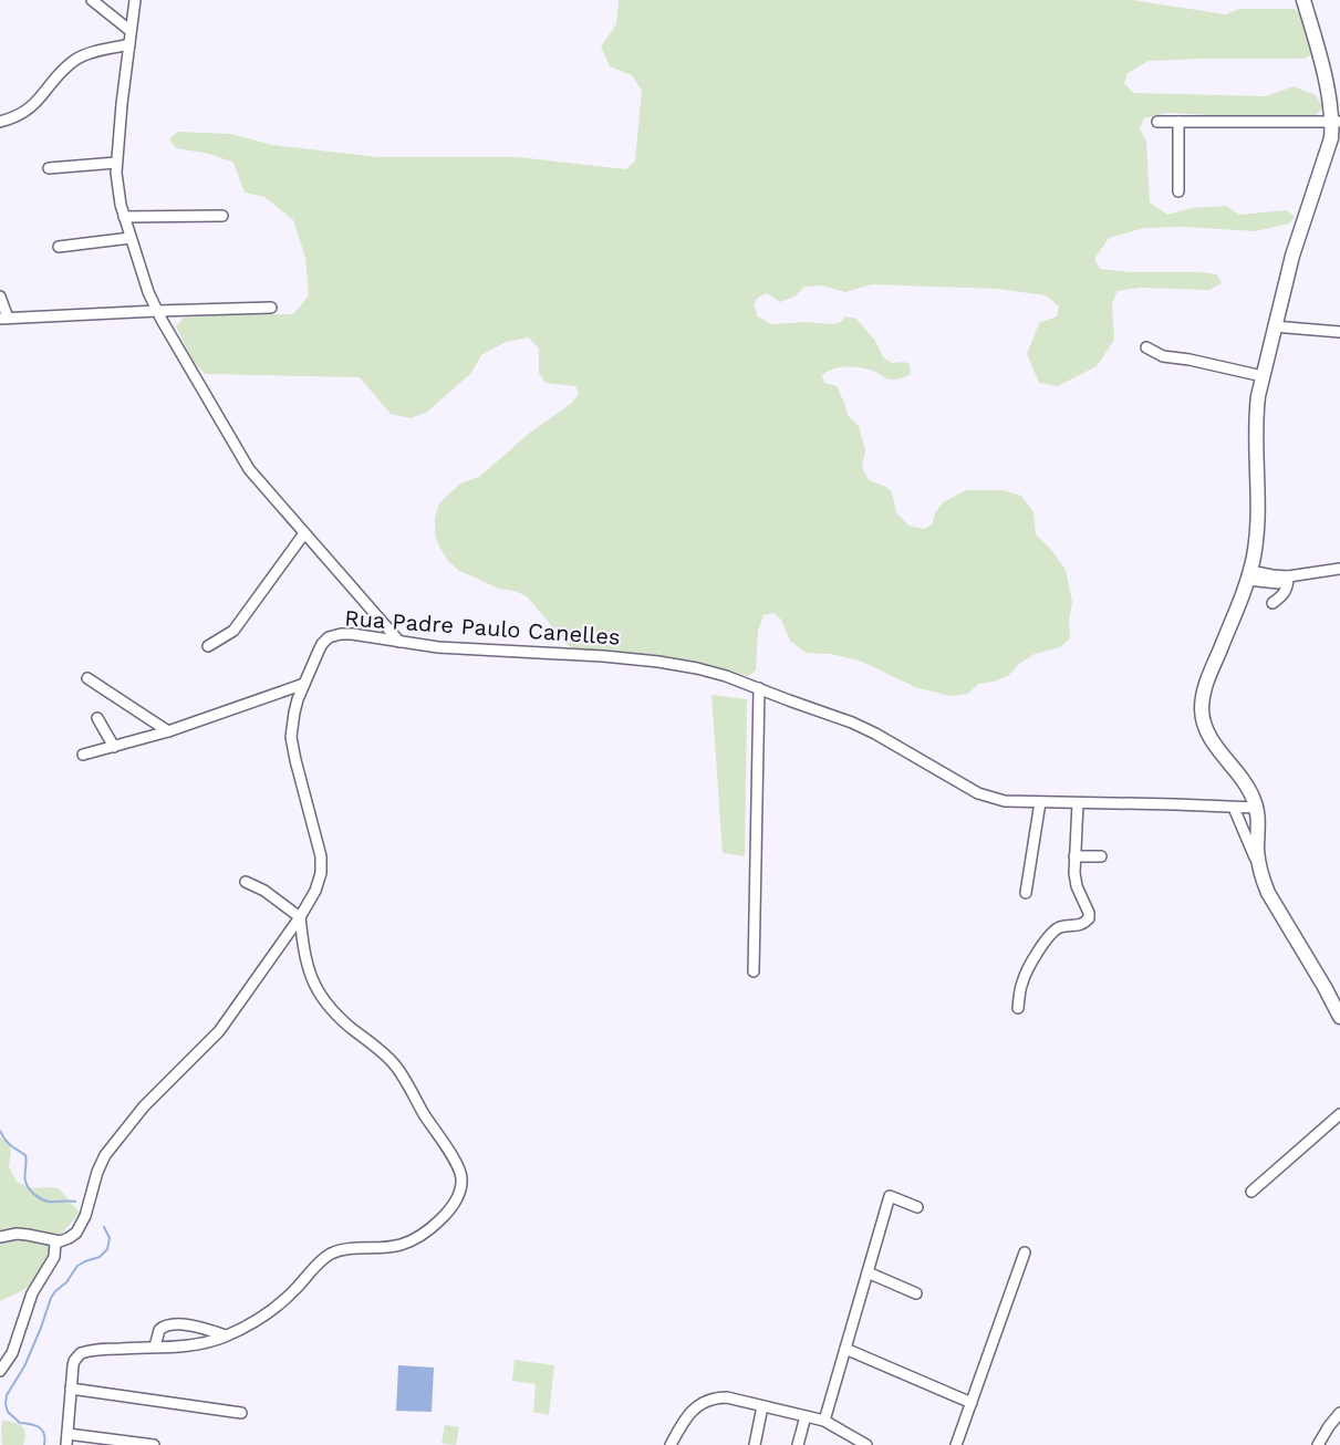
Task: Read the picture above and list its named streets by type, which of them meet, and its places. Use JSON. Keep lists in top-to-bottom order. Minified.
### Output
{"streets":{"street":["Rua Padre Paulo Canelles"]}}
